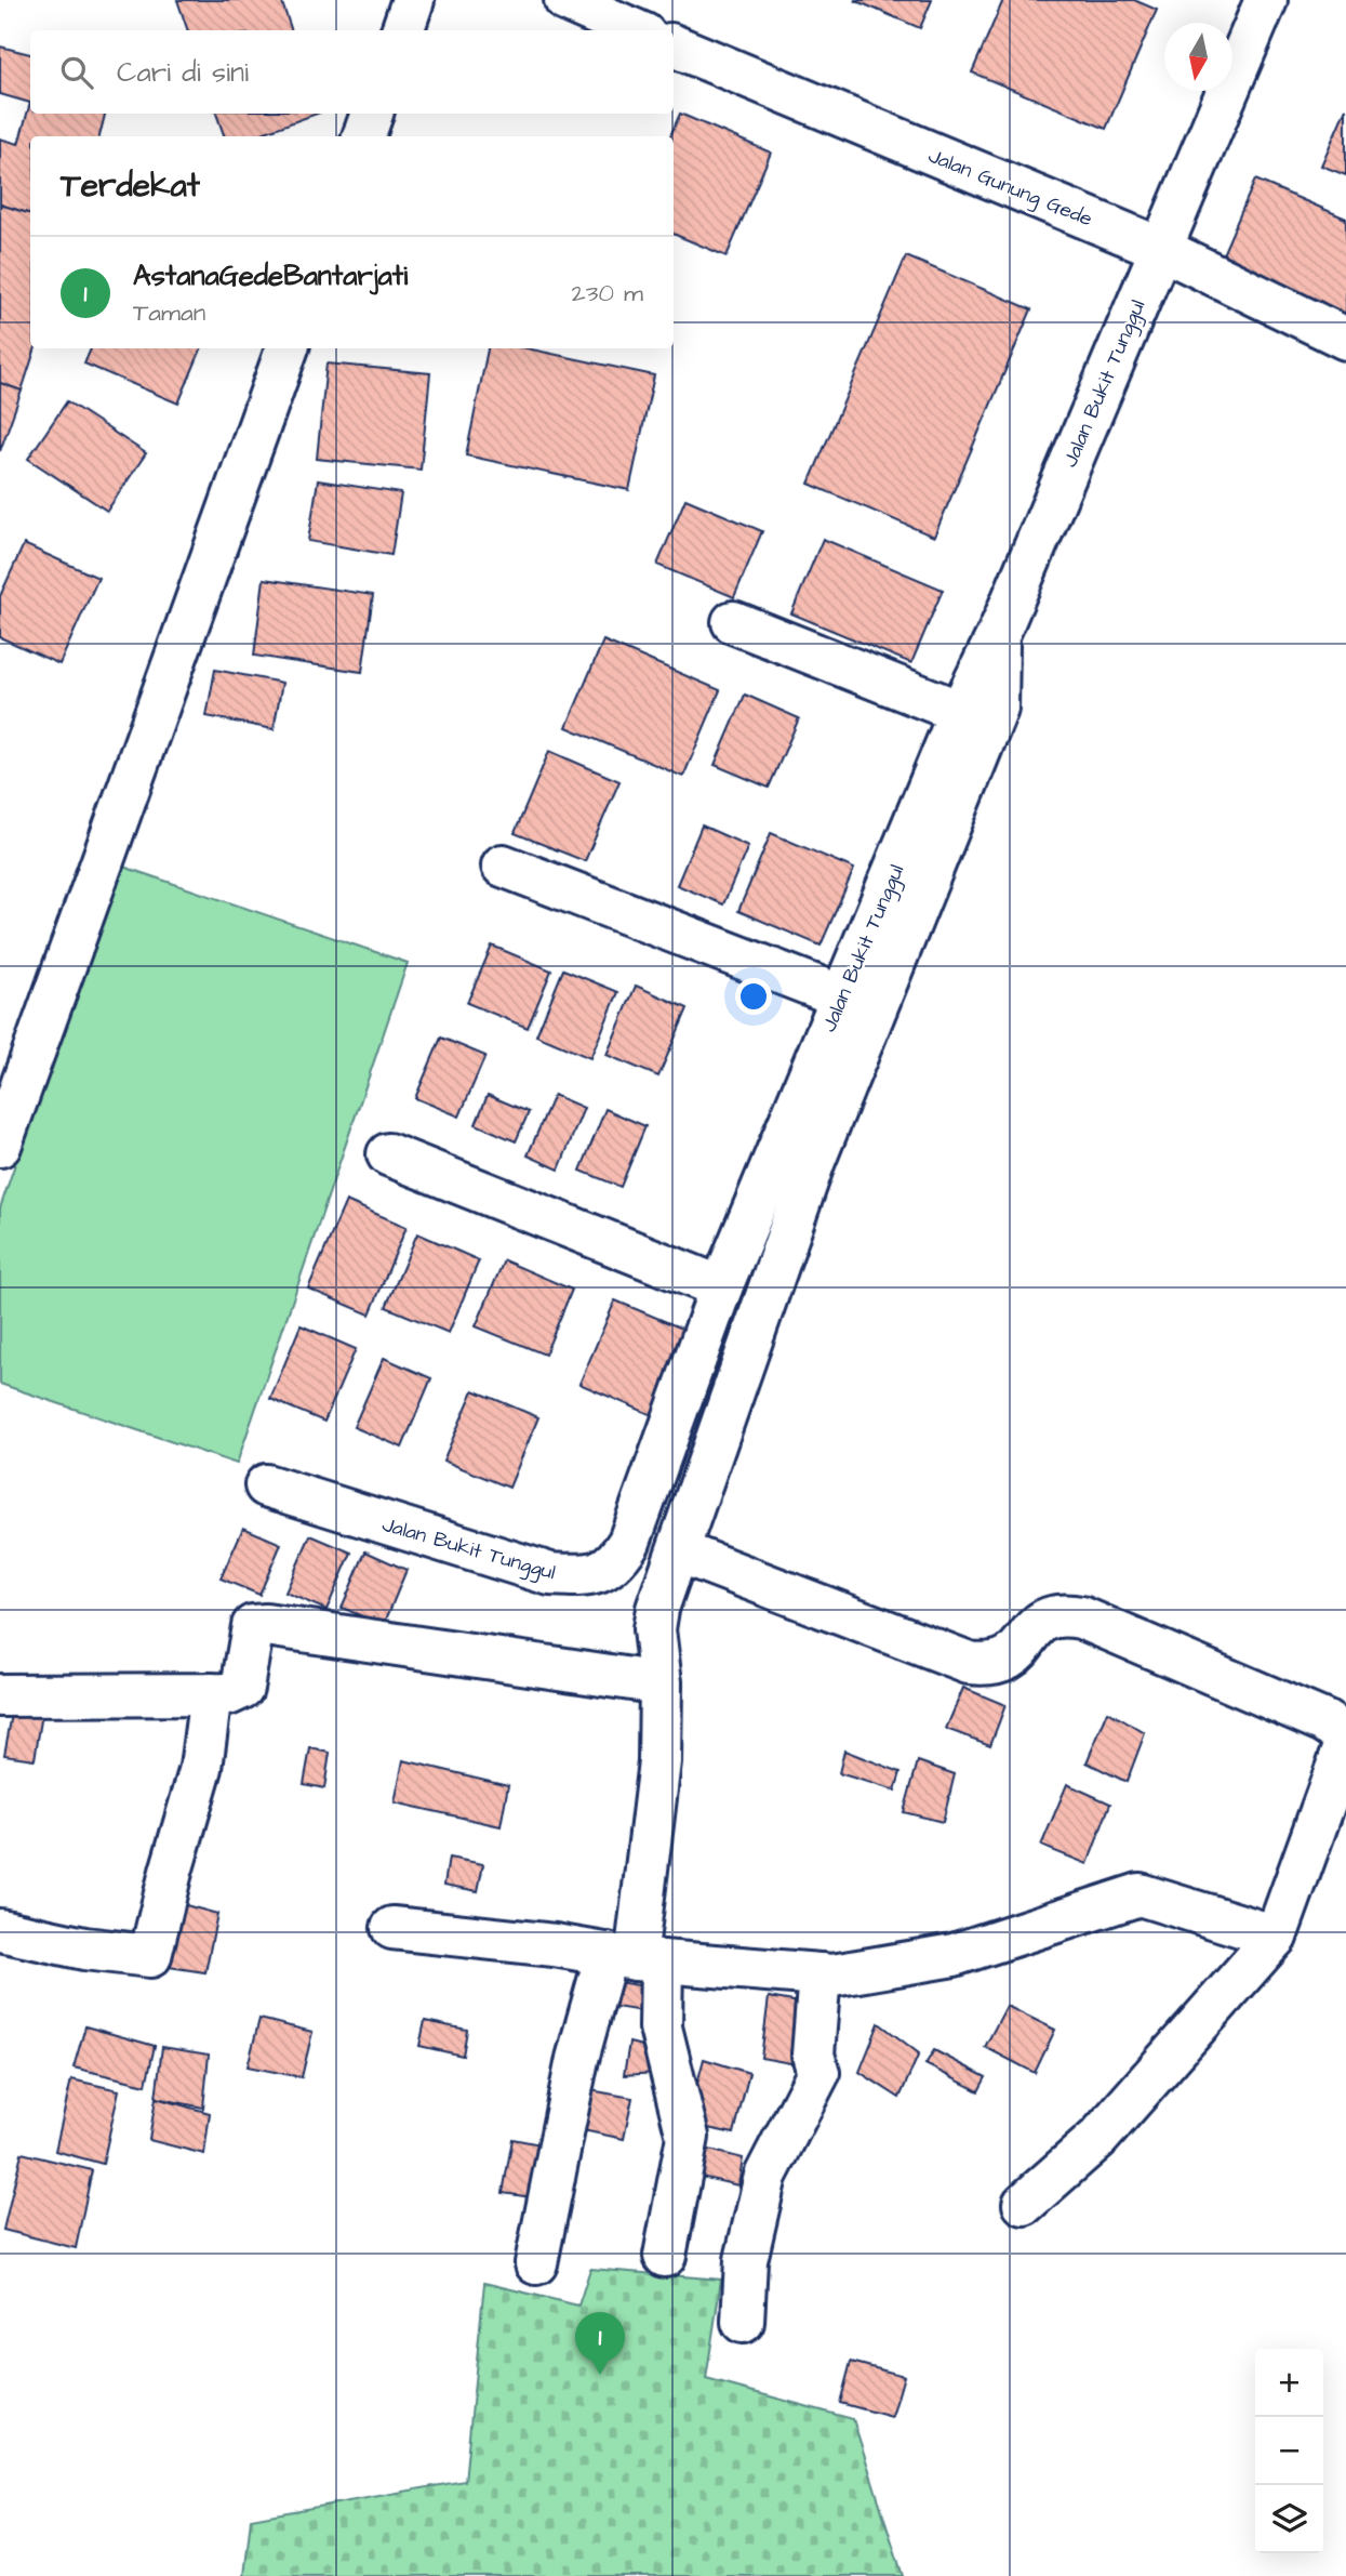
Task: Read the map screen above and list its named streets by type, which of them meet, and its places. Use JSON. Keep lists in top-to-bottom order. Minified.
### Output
{"streets":{"street":["Jalan Gunung Gede","Jalan Bukit Tunggul"]},"crossings":[["Jalan Gunung Gede","Jalan Bukit Tunggul"]],"north":"bottom","page":{"search":"Cari di sini","heading":"Terdekat","list":[{"mark":"1","name":"AstanaGedeBantarjati","note":"Taman","value":"230 m"}],"pins":"1","map_buttons":["+","−"]}}
